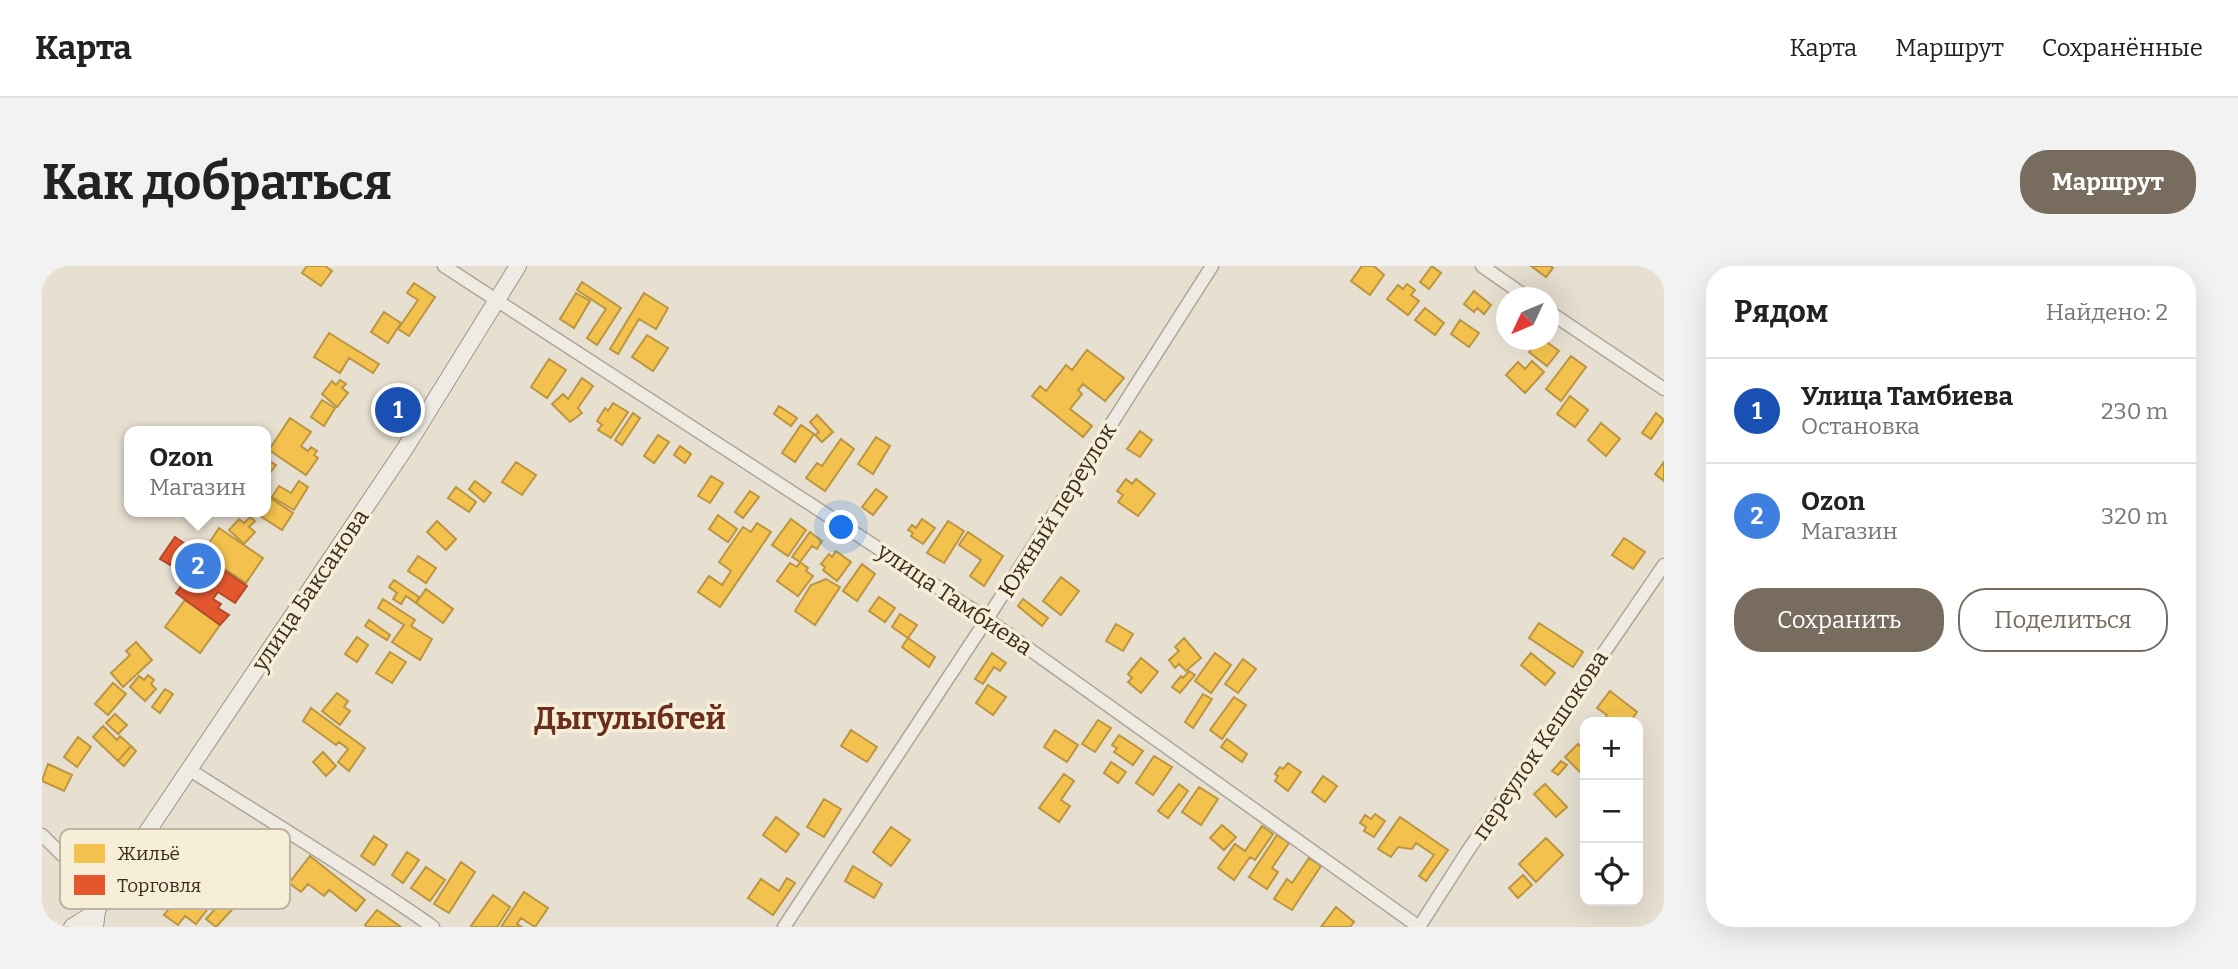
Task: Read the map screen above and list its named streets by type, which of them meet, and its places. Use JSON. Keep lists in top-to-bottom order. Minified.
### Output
{"streets":{"main road":["улица Баксанова"],"street":["Южный переулок","улица Тамбиева","переулок Кешокова"]},"crossings":[["Южный переулок","улица Тамбиева"],["улица Баксанова","улица Тамбиева"],["улица Тамбиева","переулок Кешокова"]],"districts":["Дыгулыбгей"],"legend":["Жильё","Торговля"],"north":"bottom left","page":{"header":"Карта","nav":["Карта","Маршрут","Сохранённые"],"buttons":["Маршрут",["Сохранить","Поделиться"]],"title":"Как добраться","heading":["Рядом","Найдено: 2"],"list":[{"mark":"1","name":"Улица Тамбиева","note":"Остановка","value":"230 m"},{"mark":"2","name":"Ozon","note":"Магазин","value":"320 m"}],"pins":["1","2"],"popup":["Ozon","Магазин"],"map_buttons":["+","−"]}}
